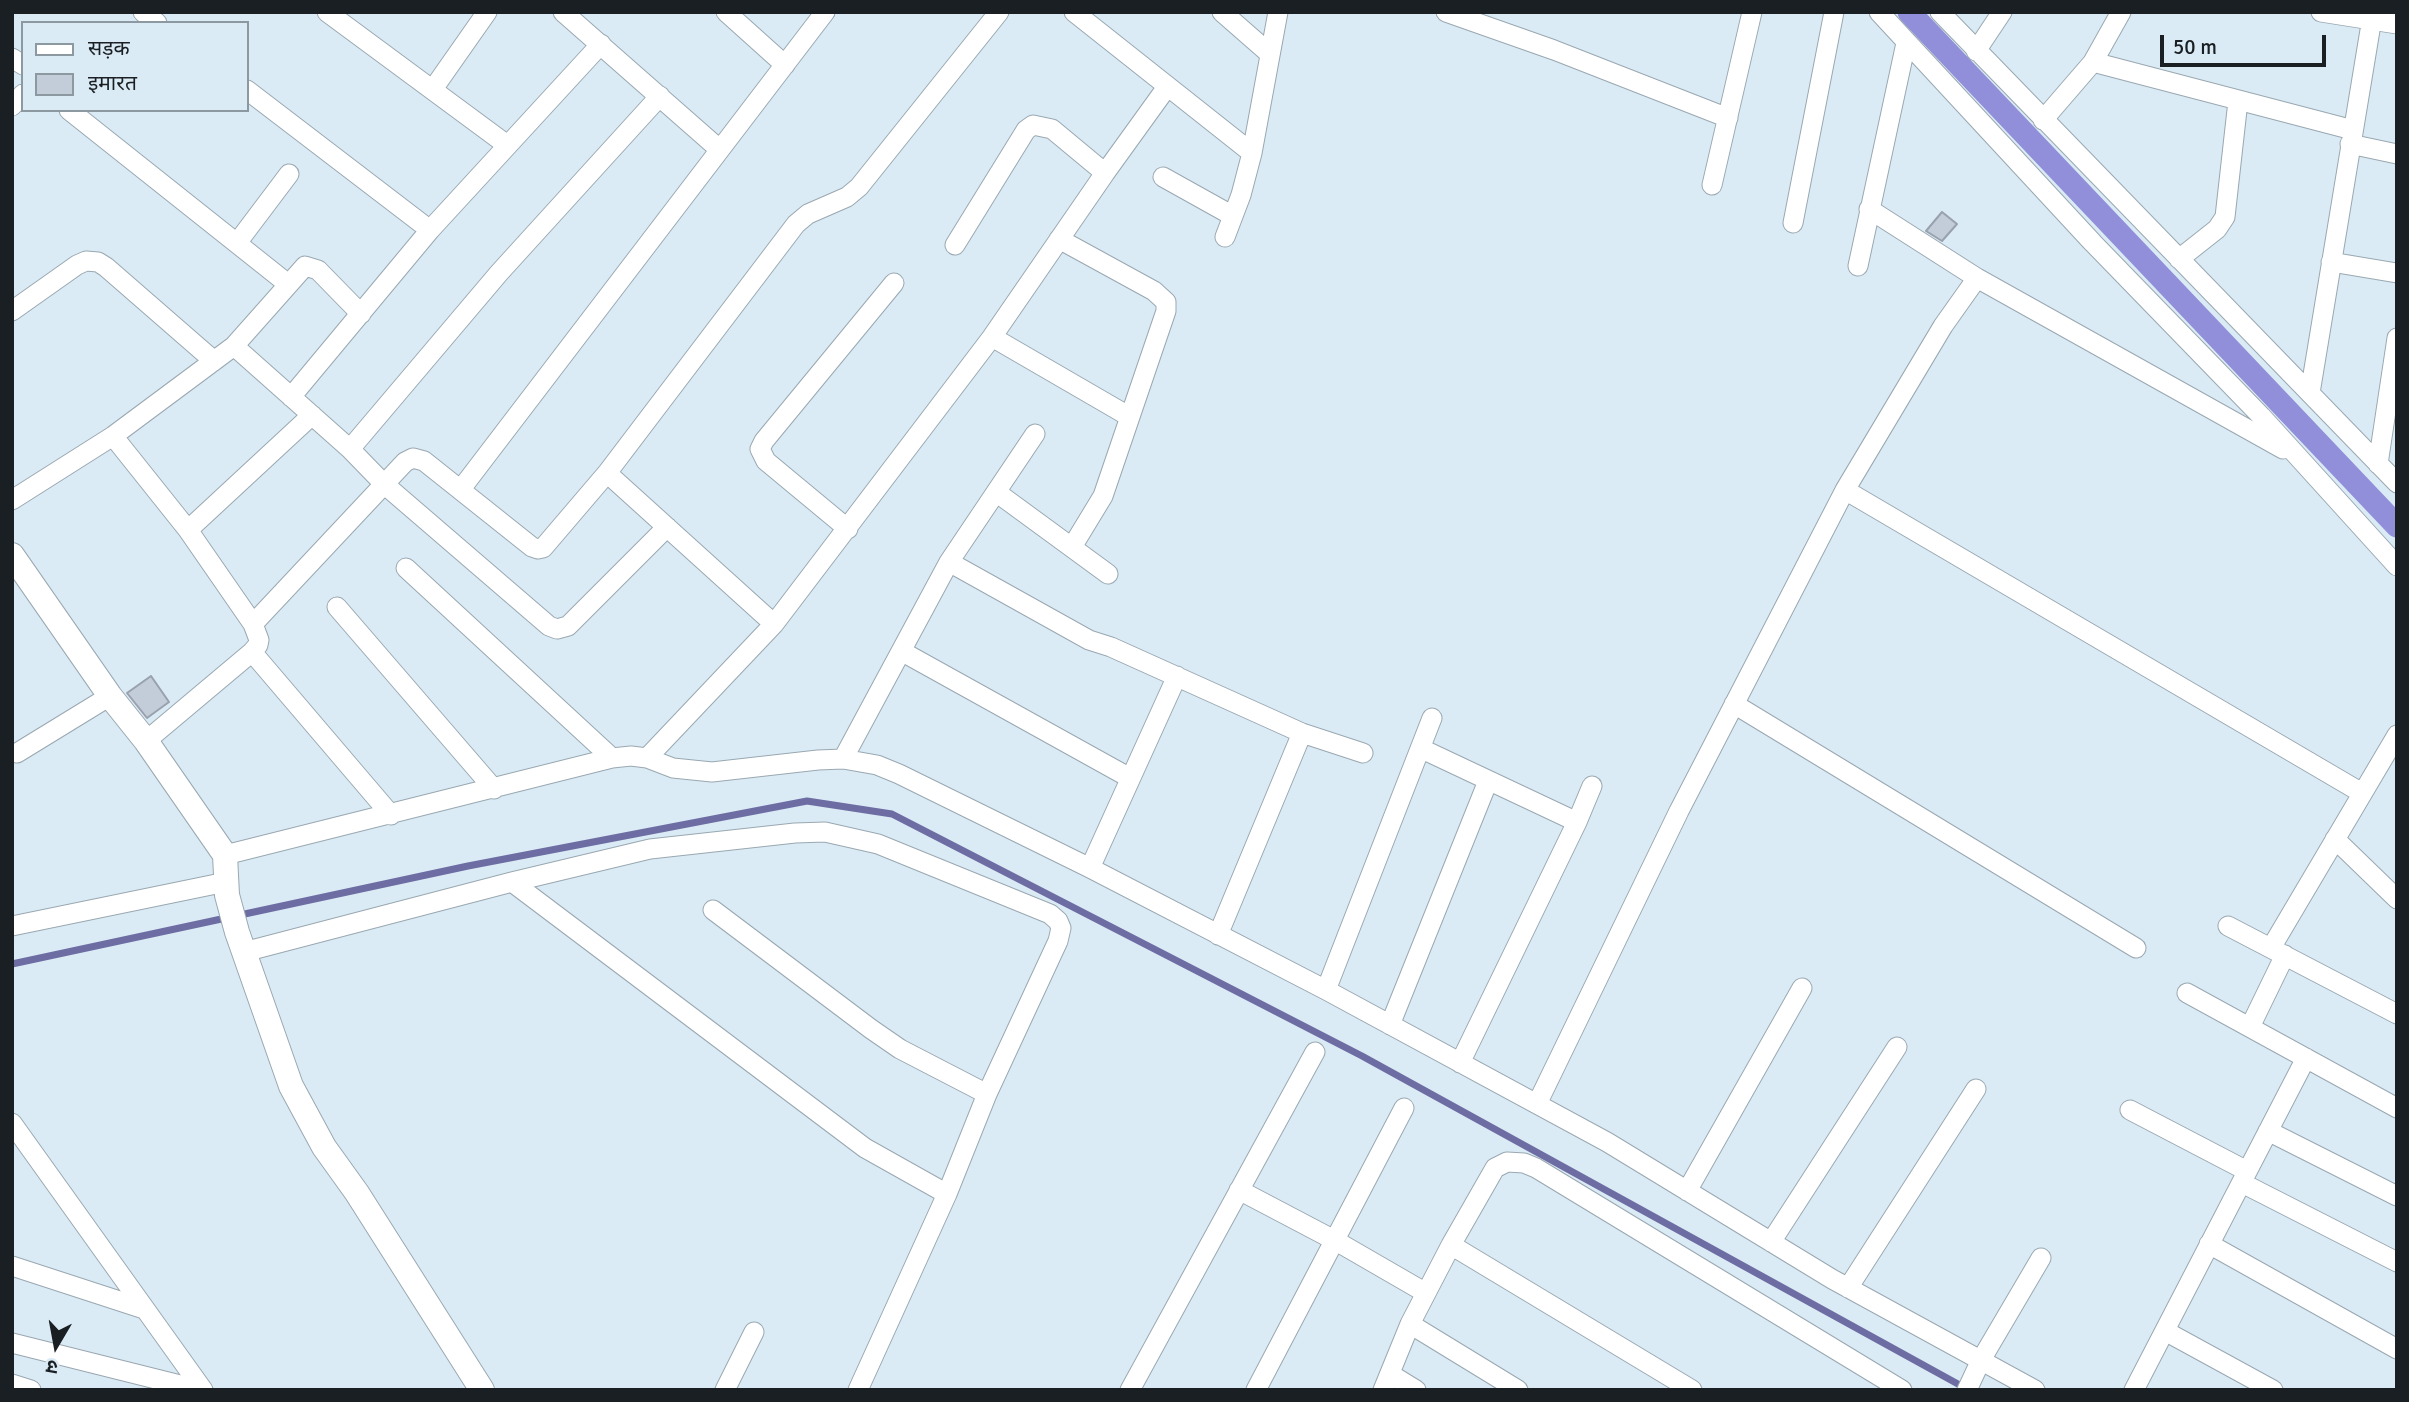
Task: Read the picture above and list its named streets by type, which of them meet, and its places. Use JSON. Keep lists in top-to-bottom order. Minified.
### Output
{"legend":["सड़क","इमारत"],"scale_bar":"50 m","north":"bottom"}
